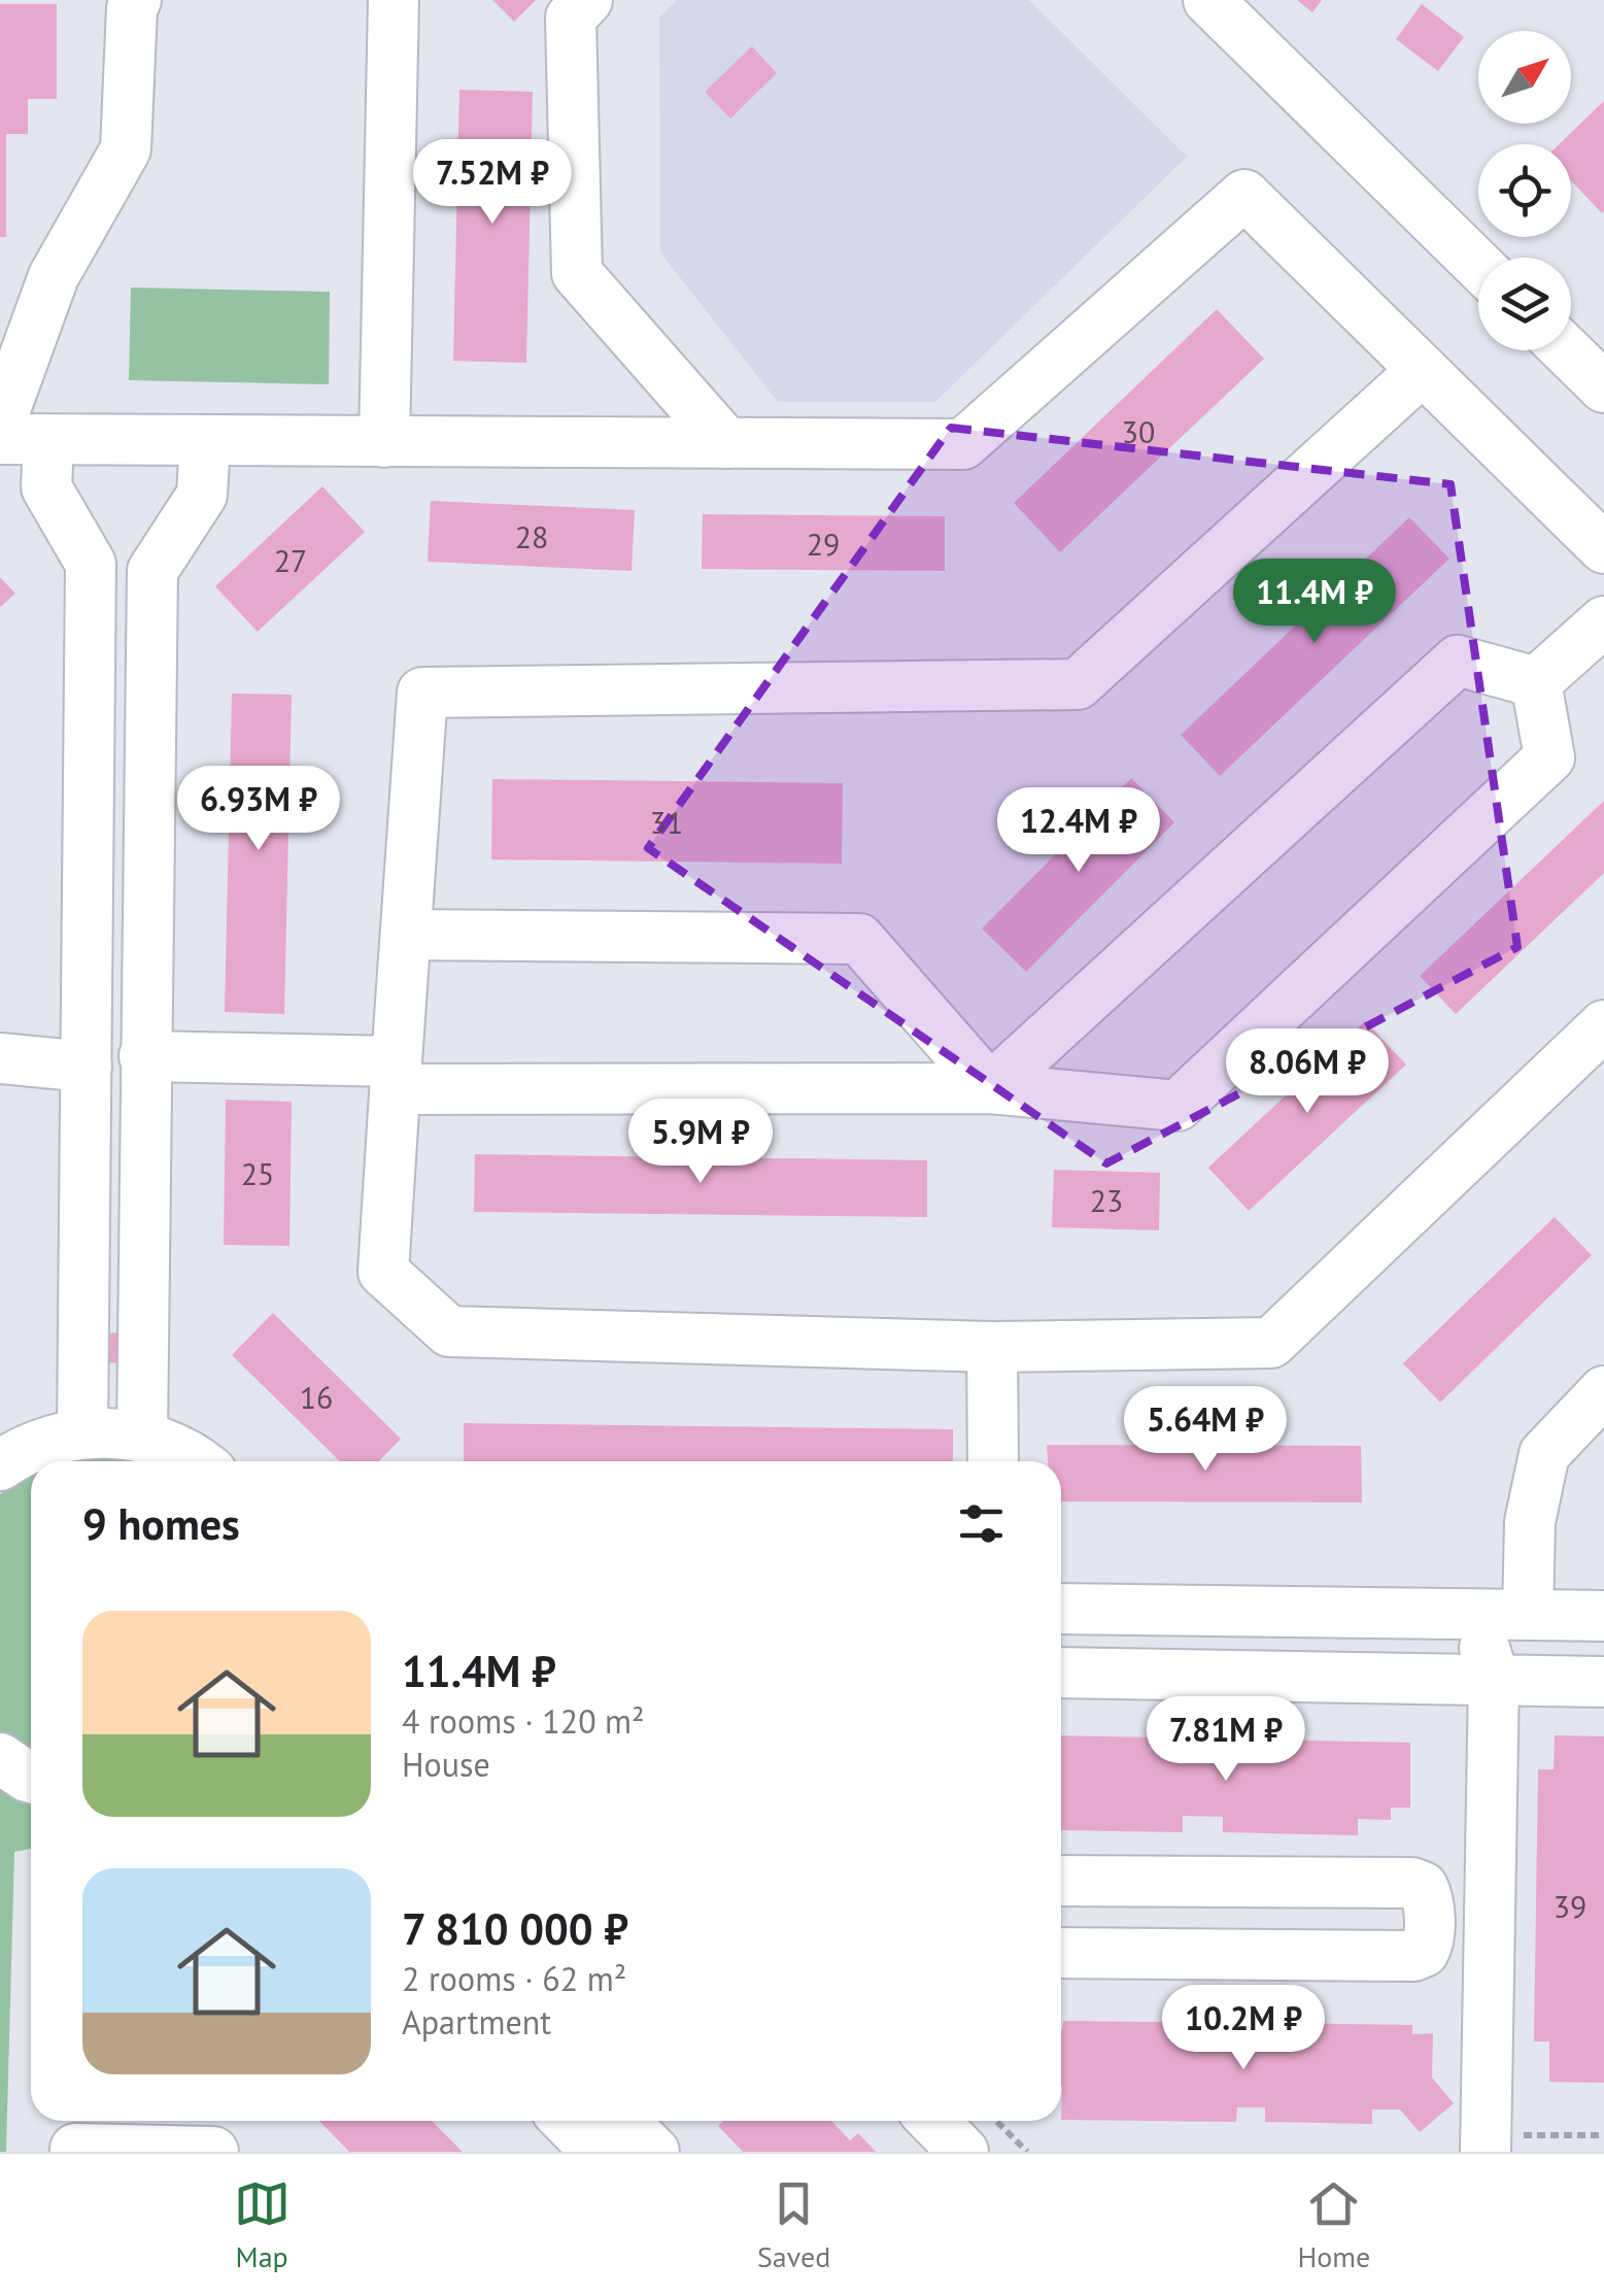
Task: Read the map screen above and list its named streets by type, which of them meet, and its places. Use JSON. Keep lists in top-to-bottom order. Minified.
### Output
{"house_numbers":["30","28","29","27","31","25","23","16","39"],"north":"top right","page":{"price":["7.52M ₽","11.4M ₽","6.93M ₽","12.4M ₽","8.06M ₽","5.9M ₽","5.64M ₽","7.81M ₽","10.2M ₽"],"heading":"9 homes","list":[{"name":"11.4M ₽","note":"4 rooms · 120 m² · House"},{"name":"7 810 000 ₽","note":"2 rooms · 62 m² · Apartment"}],"tabs":["Map","Saved","Home"]}}
